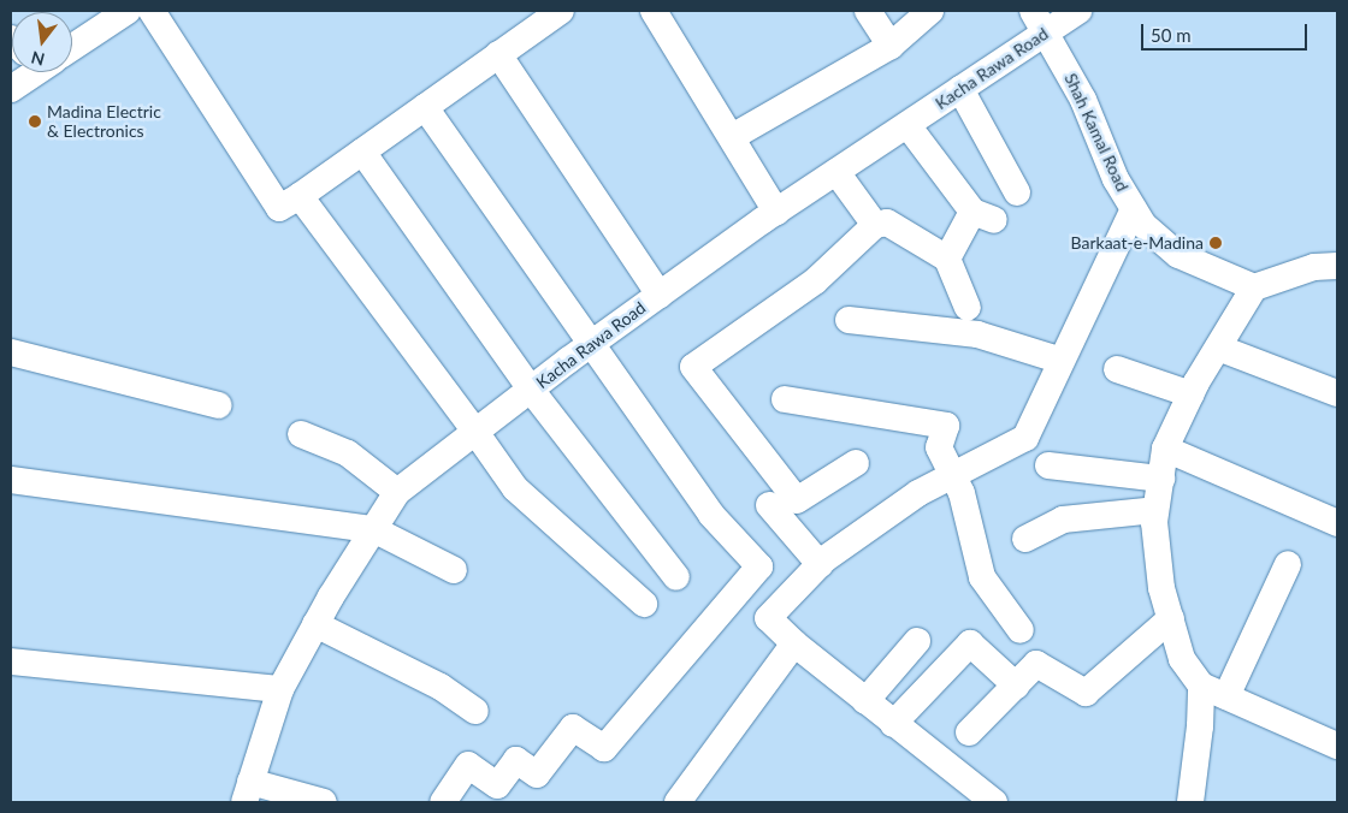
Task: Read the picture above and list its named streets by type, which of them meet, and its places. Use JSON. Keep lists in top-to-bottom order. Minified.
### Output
{"streets":{"street":["Kacha Rawa Road","Shah Kamal Road"]},"crossings":[["Kacha Rawa Road","Shah Kamal Road"]],"places":["Madina Electric & Electronics","Barkaat-e-Madina"],"scale_bar":"50 m","north":"bottom"}
